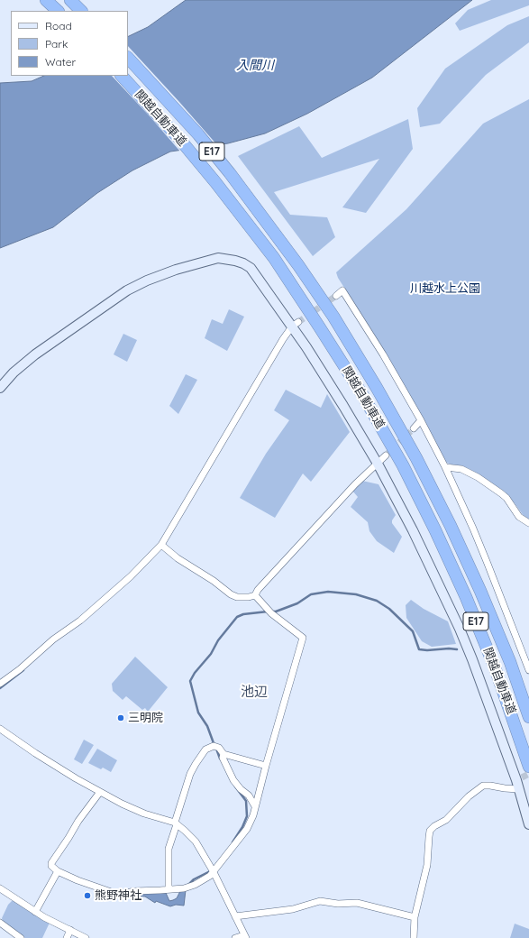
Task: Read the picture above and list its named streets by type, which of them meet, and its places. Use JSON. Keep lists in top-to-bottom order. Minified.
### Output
{"streets":{"highway":["関越自動車道","E17"]},"districts":["池辺"],"water":["入間川"],"parks":["川越水上公園"],"places":["三明院","熊野神社"],"legend":["Road","Park","Water"]}
